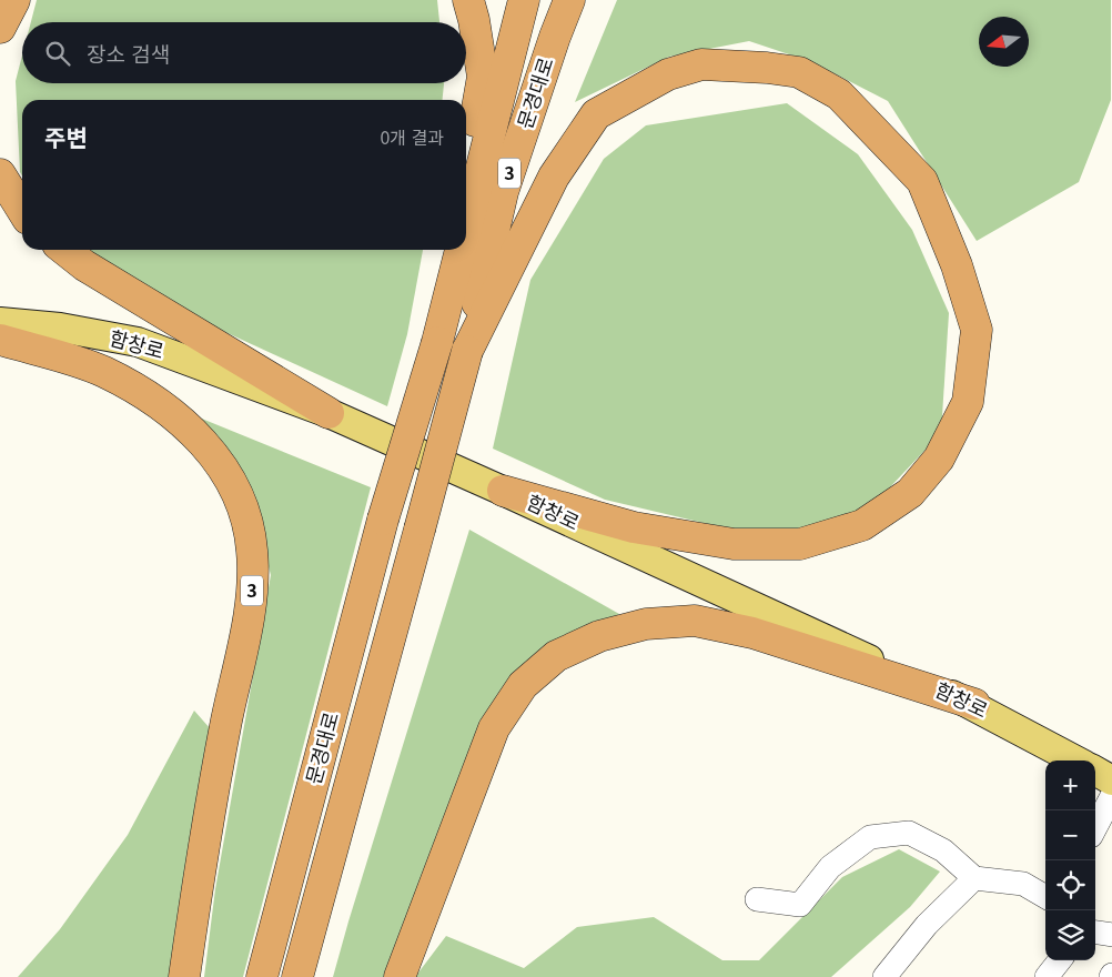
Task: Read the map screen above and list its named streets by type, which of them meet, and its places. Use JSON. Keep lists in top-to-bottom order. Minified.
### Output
{"streets":{"highway":["문경대로","3"],"main road":["함창로"]},"crossings":[["문경대로","3"]],"north":"left","page":{"search":"장소 검색","heading":["주변","0개 결과"],"map_buttons":["+","−"]}}
